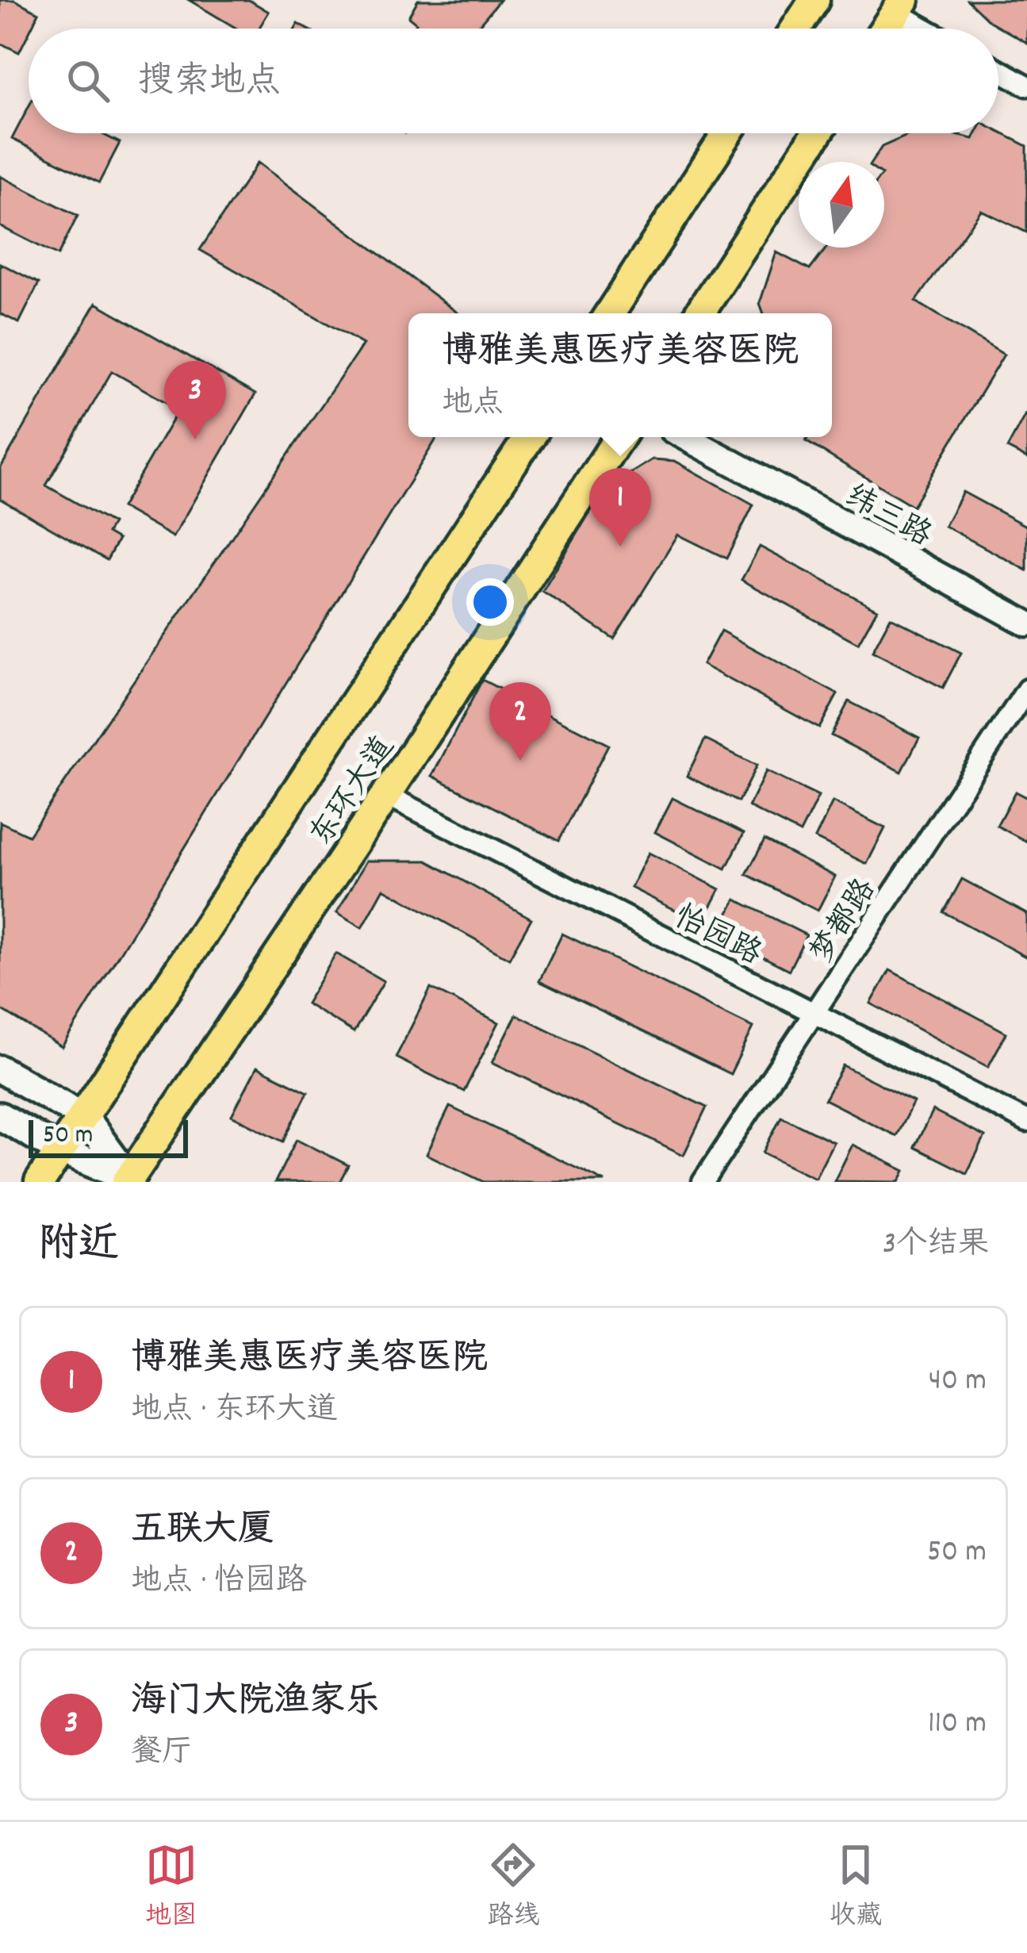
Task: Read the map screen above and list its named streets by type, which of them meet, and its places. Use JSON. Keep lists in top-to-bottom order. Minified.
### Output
{"streets":{"main road":["东环大道"],"street":["纬三路","梦都路","怡园路"]},"crossings":[["东环大道","怡园路"],["梦都路","怡园路"]],"scale_bar":"50 m","north":"top","page":{"search":"搜索地点","popup":["博雅美惠医疗美容医院","地点"],"pins":["3","1","2"],"scale":"50 m","heading":["附近","3个结果"],"list":[{"mark":"1","name":"博雅美惠医疗美容医院","note":"地点 · 东环大道","value":"40 m"},{"mark":"2","name":"五联大厦","note":"地点 · 怡园路","value":"50 m"},{"mark":"3","name":"海门大院渔家乐","note":"餐厅","value":"110 m"}],"nav":["地图","路线","收藏"]}}
